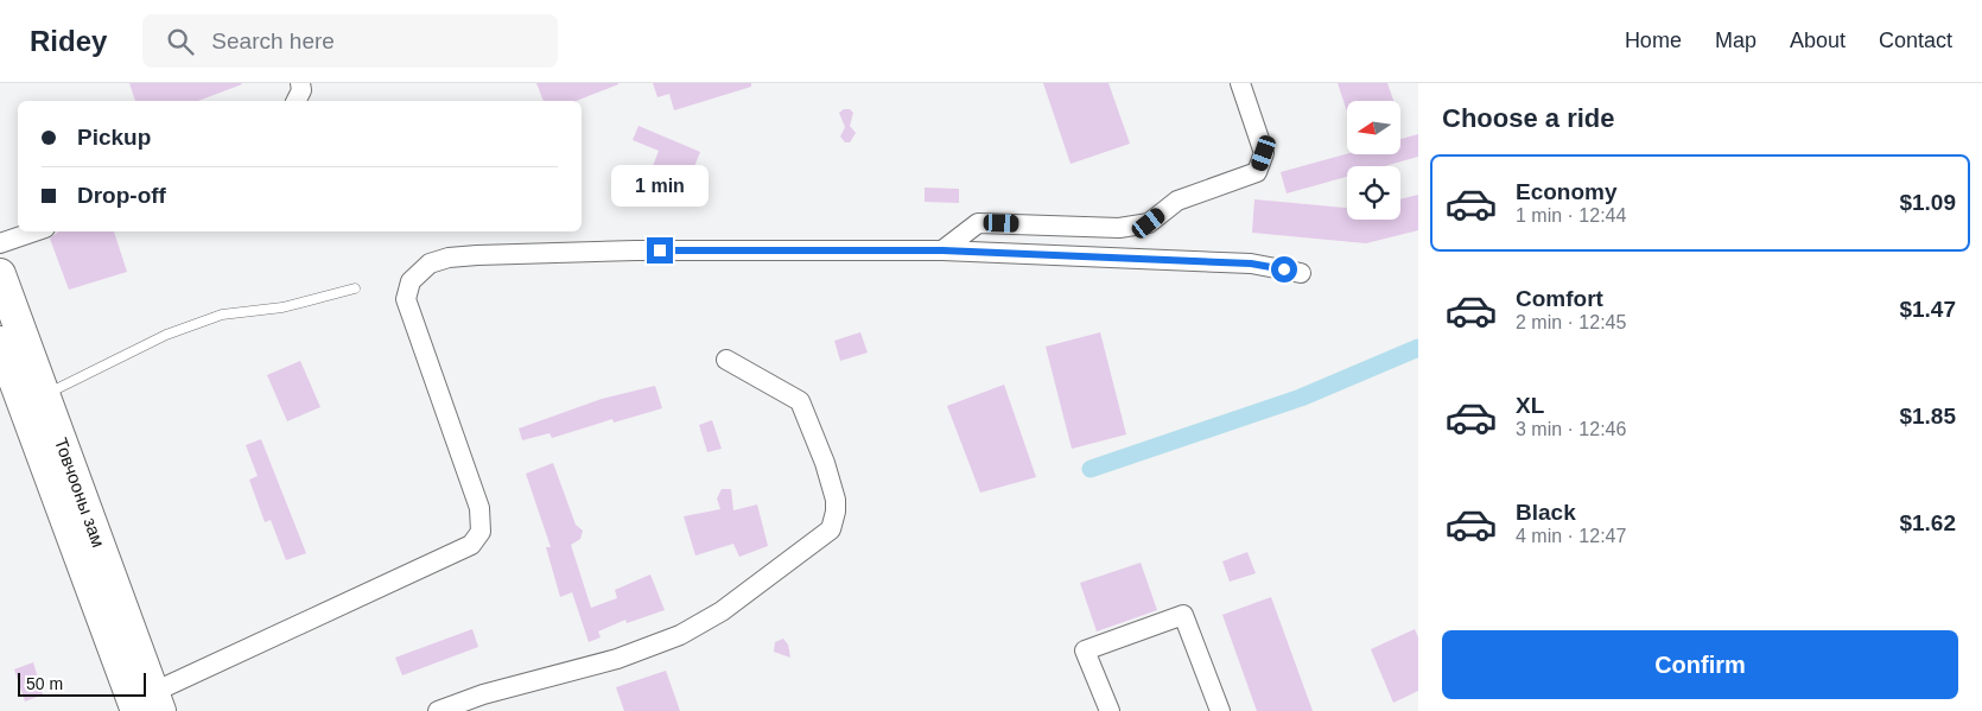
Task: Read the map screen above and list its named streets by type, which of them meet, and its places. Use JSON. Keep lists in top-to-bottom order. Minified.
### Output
{"streets":{"highway":["Товчооны зам"]},"scale_bar":"50 m","north":"left","page":{"header":"Ridey","search":"Search here","nav":["Home","Map","About","Contact"],"heading":"Choose a ride","banner":["Pickup","Drop-off"],"list":[{"name":"Economy","note":"1 min · 12:44","value":"$1.09"},{"name":"Comfort","note":"2 min · 12:45","value":"$1.47"},{"name":"XL","note":"3 min · 12:46","value":"$1.85"},{"name":"Black","note":"4 min · 12:47","value":"$1.62"}],"bubble":"1 min","buttons":"Confirm","scale":"50 m"}}
